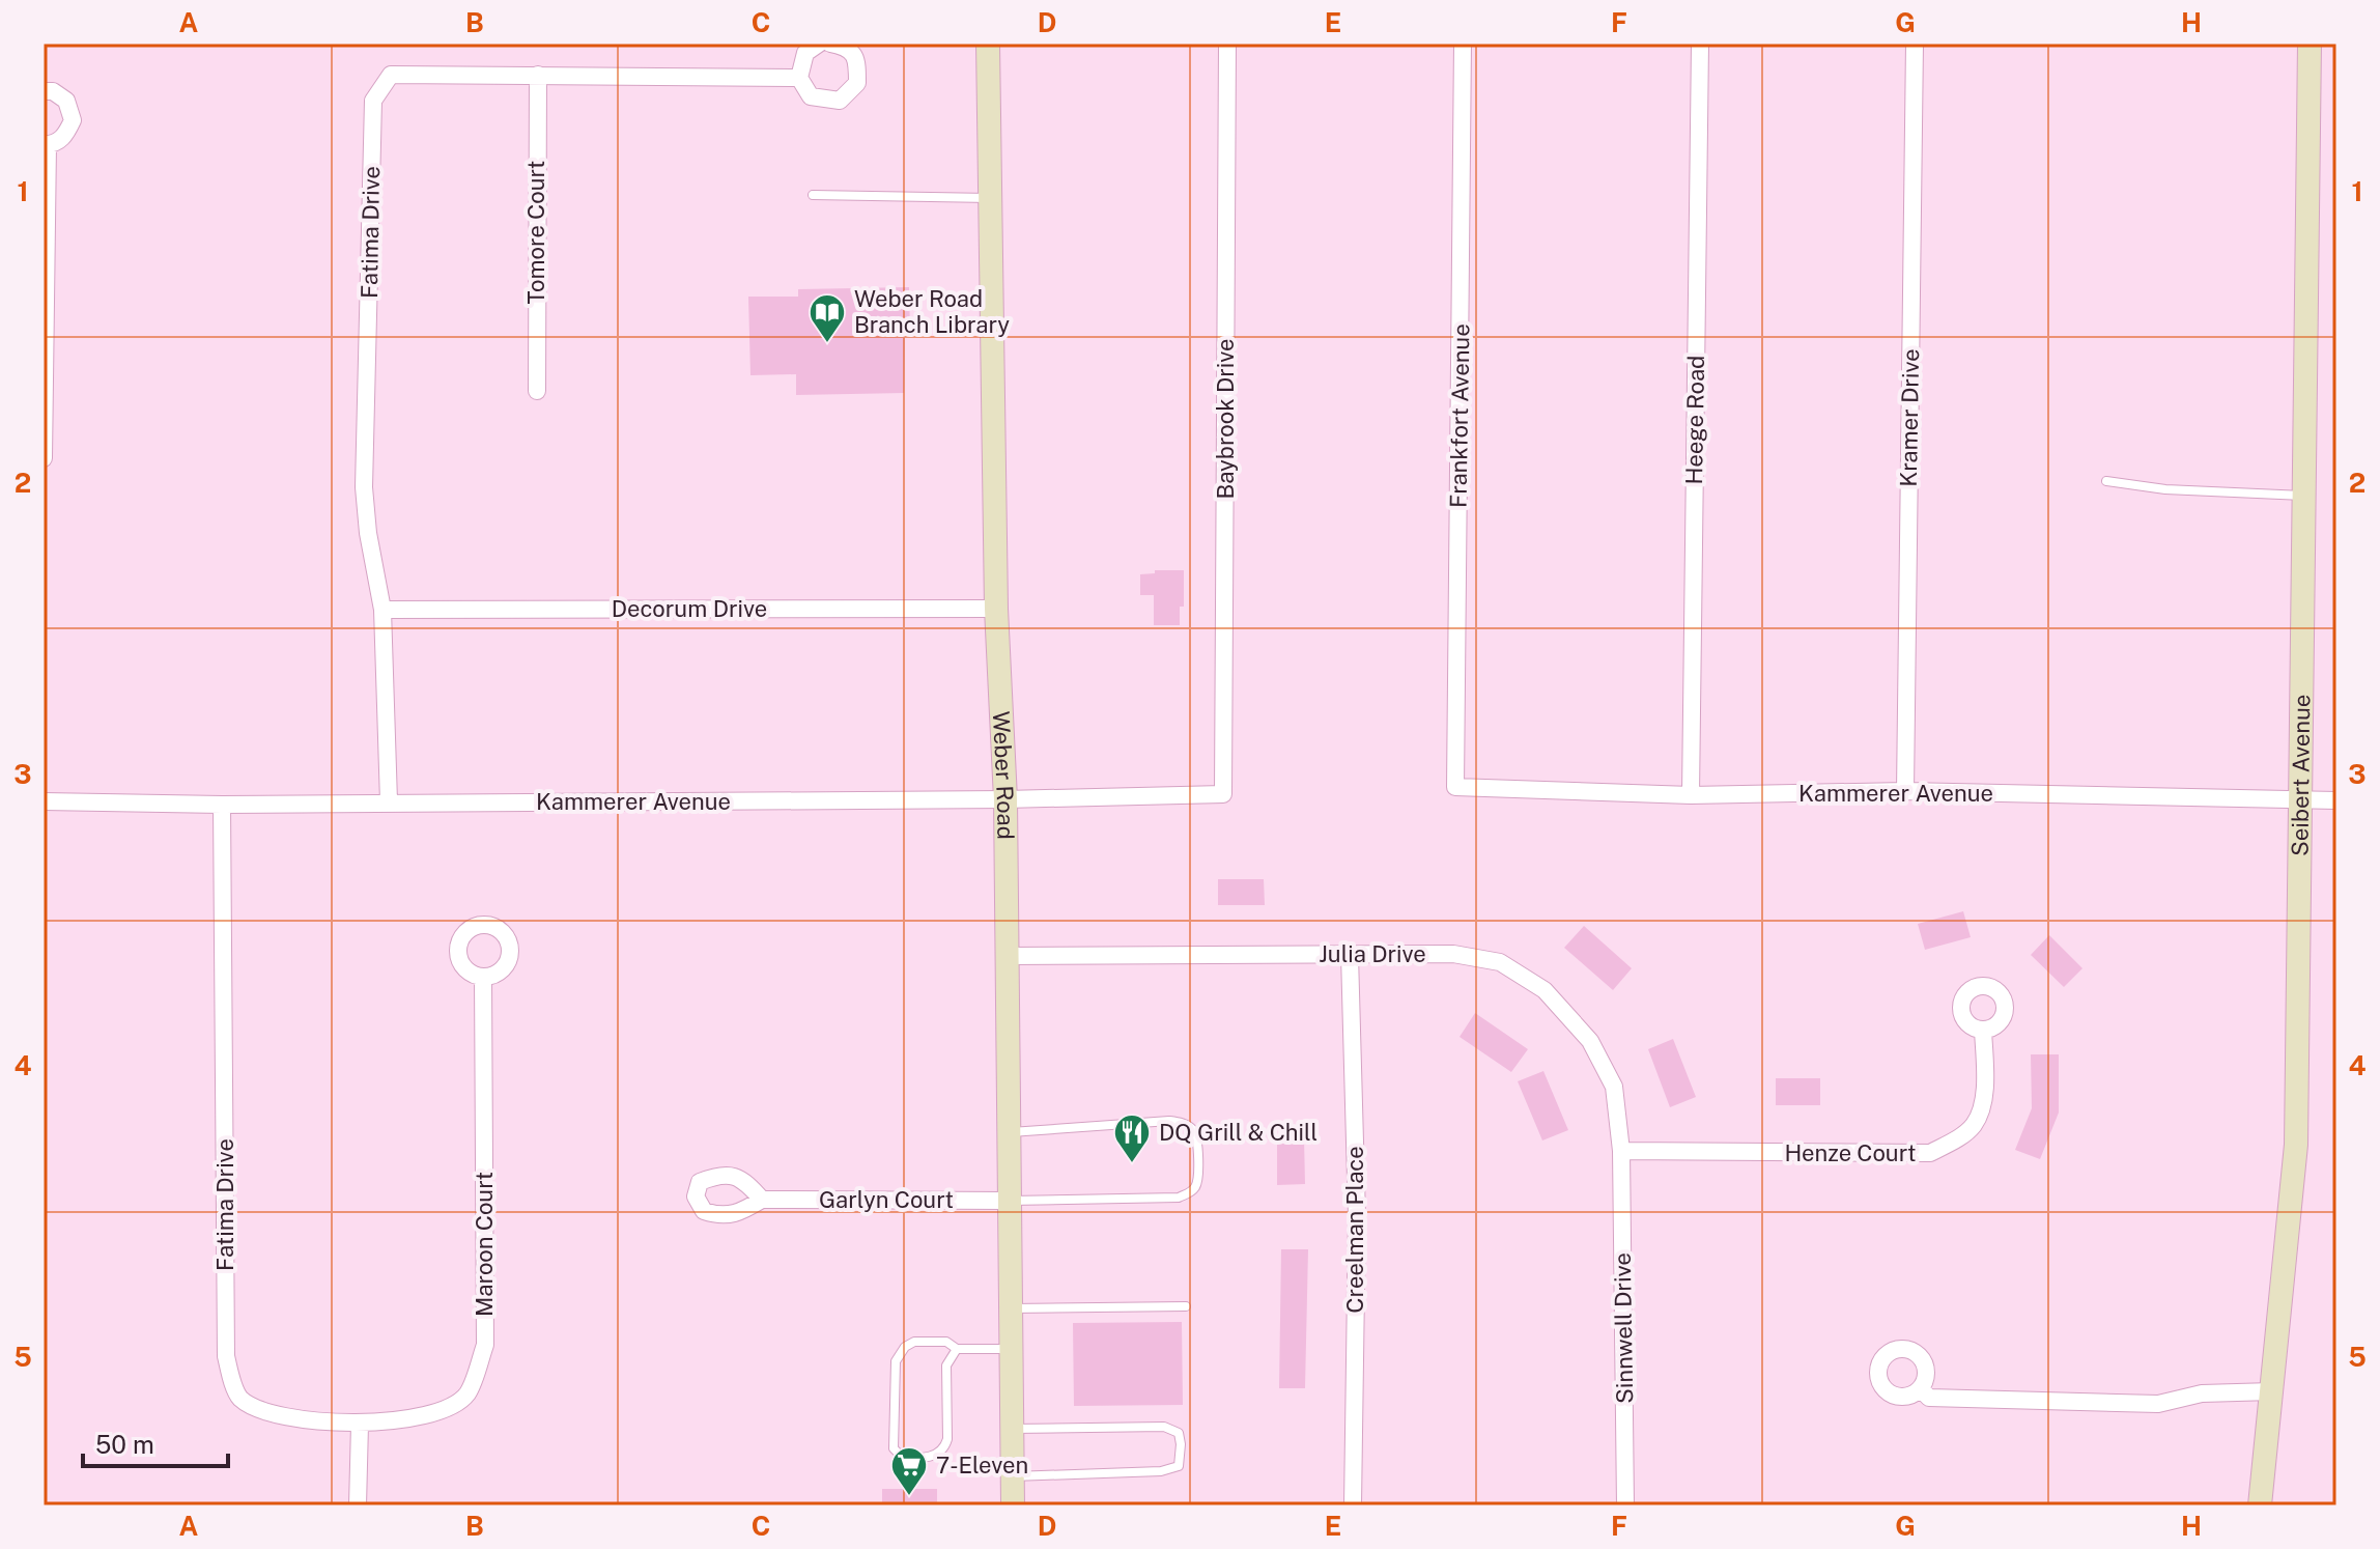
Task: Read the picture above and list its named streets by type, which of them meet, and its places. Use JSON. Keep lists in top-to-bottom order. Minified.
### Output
{"streets":{"main road":["Weber Road","Seibert Avenue"],"street":["Fatima Drive","Tomore Court","Frankfort Avenue","Kramer Drive","Baybrook Drive","Heege Road","Decorum Drive","Kammerer Avenue","Julia Drive","Henze Court","Garlyn Court","Creelman Place","Maroon Court","Sinnwell Drive"]},"crossings":[["Fatima Drive","Tomore Court"],["Fatima Drive","Decorum Drive"],["Fatima Drive","Kammerer Avenue"],["Fatima Drive","Maroon Court"],["Frankfort Avenue","Kammerer Avenue"],["Kramer Drive","Kammerer Avenue"],["Baybrook Drive","Kammerer Avenue"],["Heege Road","Kammerer Avenue"],["Decorum Drive","Weber Road"],["Weber Road","Kammerer Avenue"],["Weber Road","Julia Drive"],["Weber Road","Garlyn Court"],["Seibert Avenue","Kammerer Avenue"],["Julia Drive","Henze Court"],["Julia Drive","Creelman Place"],["Julia Drive","Sinnwell Drive"],["Henze Court","Sinnwell Drive"]],"places":{"library":["Weber Road Branch Library"],"restaurant":["DQ Grill & Chill"],"supermarket":["7-Eleven"]},"scale_bar":"50 m","grid":{"columns":["A","B","C","D","E","F","G","H"],"rows":["1","2","3","4","5"]}}
